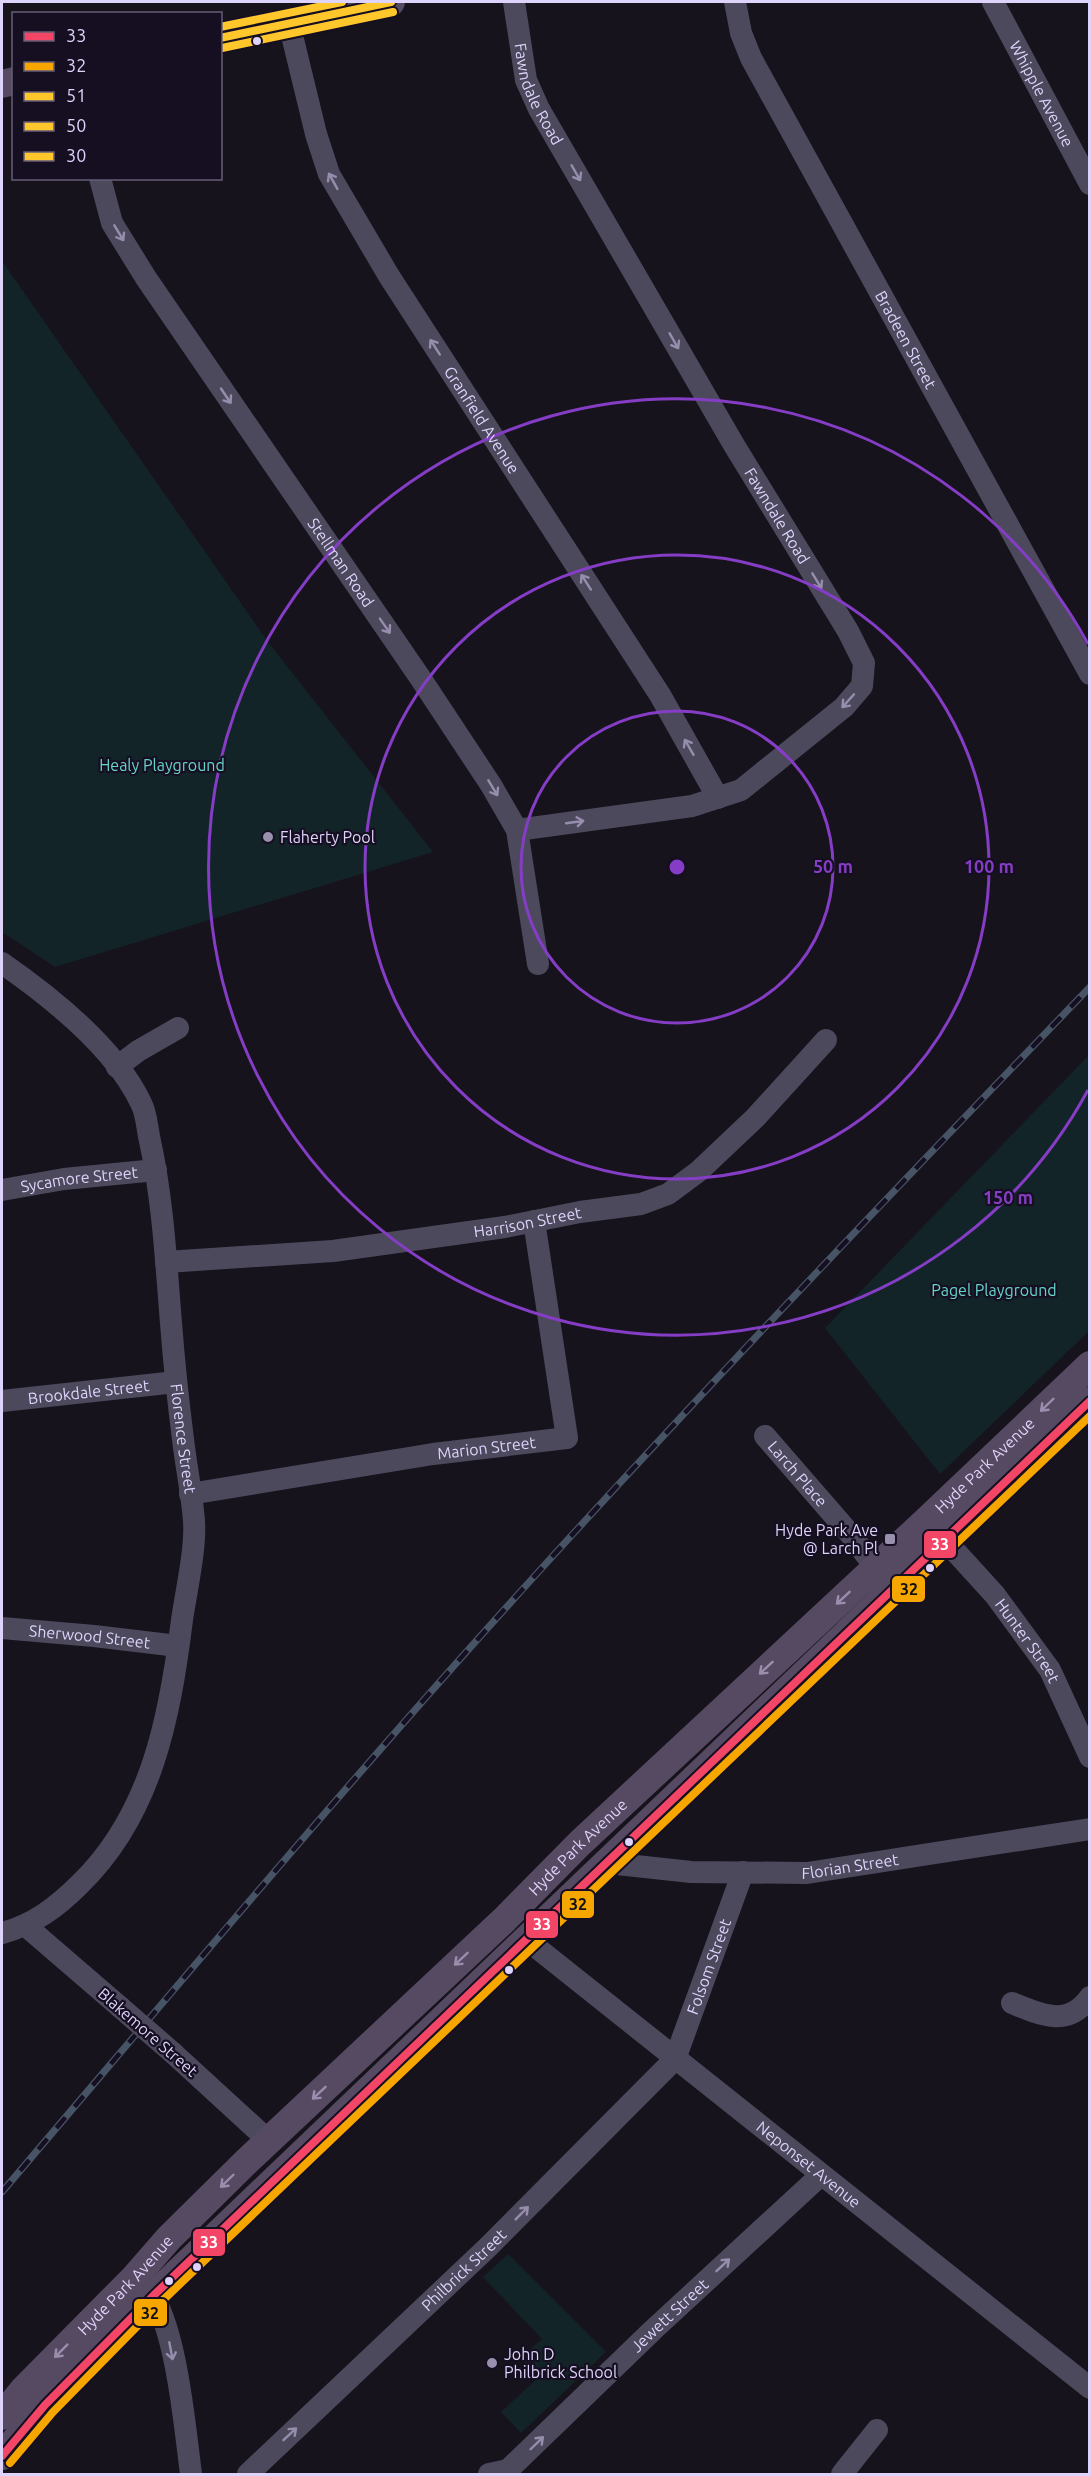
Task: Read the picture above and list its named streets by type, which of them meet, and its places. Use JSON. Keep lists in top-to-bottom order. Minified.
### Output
{"streets":{"main road":["Hyde Park Avenue"],"street":["Fawndale Road","Whipple Avenue","Bradeen Street","Granfield Avenue","Stellman Road","Sycamore Street","Harrison Street","Brookdale Street","Florence Street","Marion Street","Larch Place","Sherwood Street","Hunter Street","Florian Street","Folsom Street","Blakemore Street","Neponset Avenue","Philbrick Street","Jewett Street"]},"crossings":[["Fawndale Road","Granfield Avenue"],["Fawndale Road","Stellman Road"],["Sycamore Street","Florence Street"],["Harrison Street","Florence Street"],["Harrison Street","Marion Street"],["Brookdale Street","Florence Street"],["Florence Street","Marion Street"],["Florence Street","Sherwood Street"],["Florence Street","Blakemore Street"],["Hyde Park Avenue","Larch Place"],["Hyde Park Avenue","Hunter Street"],["Hyde Park Avenue","Florian Street"],["Hyde Park Avenue","Blakemore Street"],["Hyde Park Avenue","Neponset Avenue"],["Florian Street","Folsom Street"],["Folsom Street","Neponset Avenue"],["Folsom Street","Philbrick Street"],["Neponset Avenue","Philbrick Street"],["Neponset Avenue","Jewett Street"]],"one_way":["Granfield Avenue","Stellman Road","Philbrick Street","Jewett Street"],"parks":["Healy Playground","Pagel Playground"],"places":{"other":["Flaherty Pool","John D Philbrick School"],"transit":["Hyde Park Ave @ Larch Pl"]},"lines":["transit line 51","transit line 30","transit line 50","transit line 33","transit line 32"],"legend":["33","32","51","50","30"],"rings":["50 m","100 m","150 m"]}
